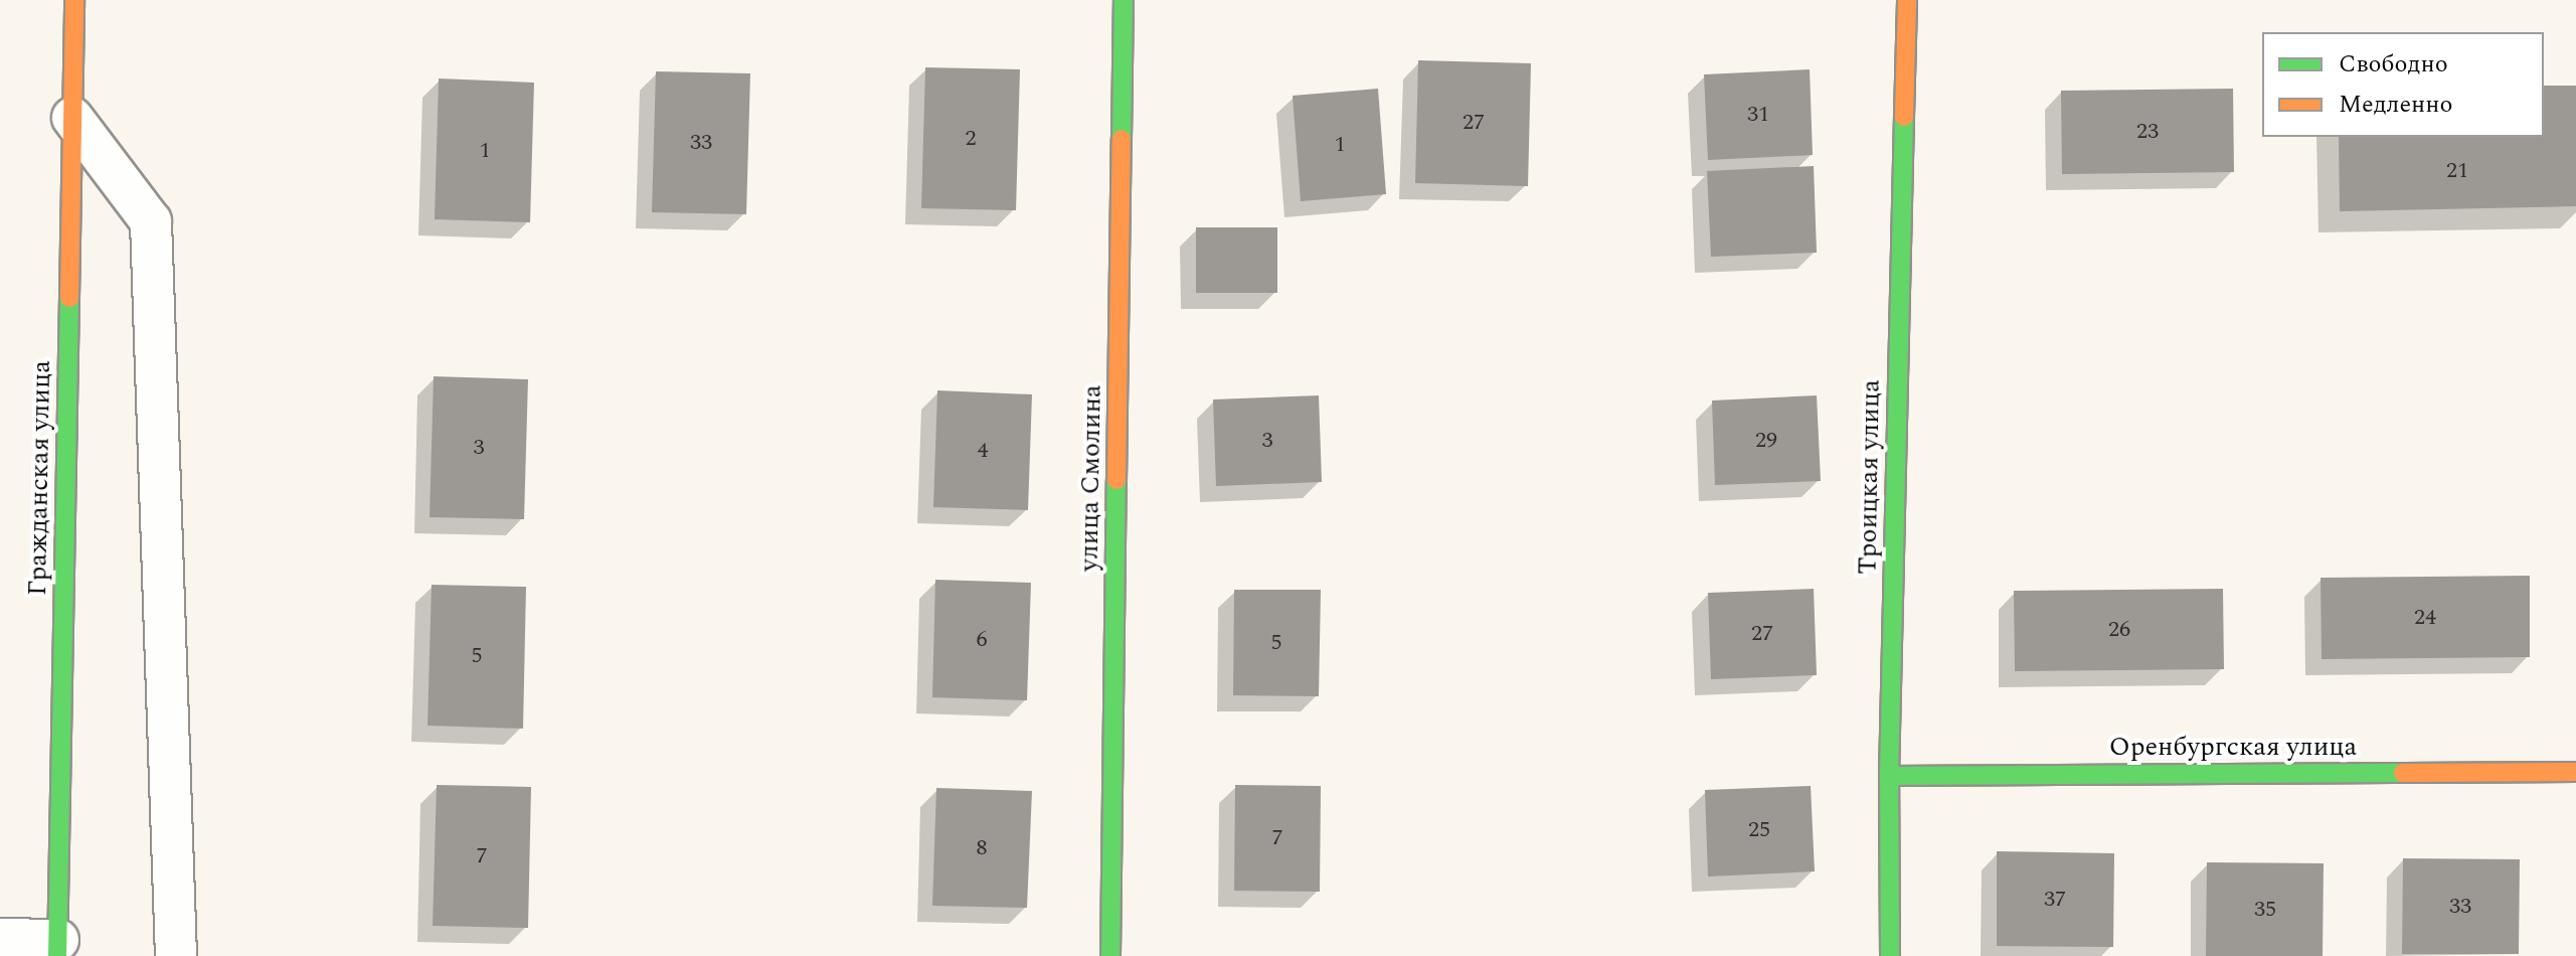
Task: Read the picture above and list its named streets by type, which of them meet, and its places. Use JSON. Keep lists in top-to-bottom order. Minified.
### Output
{"streets":{"street":["Троицкая улица","Гражданская улица","улица Смолина","Оренбургская улица"]},"crossings":[["Троицкая улица","Оренбургская улица"]],"house_numbers":["31","27","23","2","33","1","1","21","3","29","3","4","24","26","27","6","5","5","25","7","8","7","37","33","35"],"legend":["Свободно","Медленно"]}
